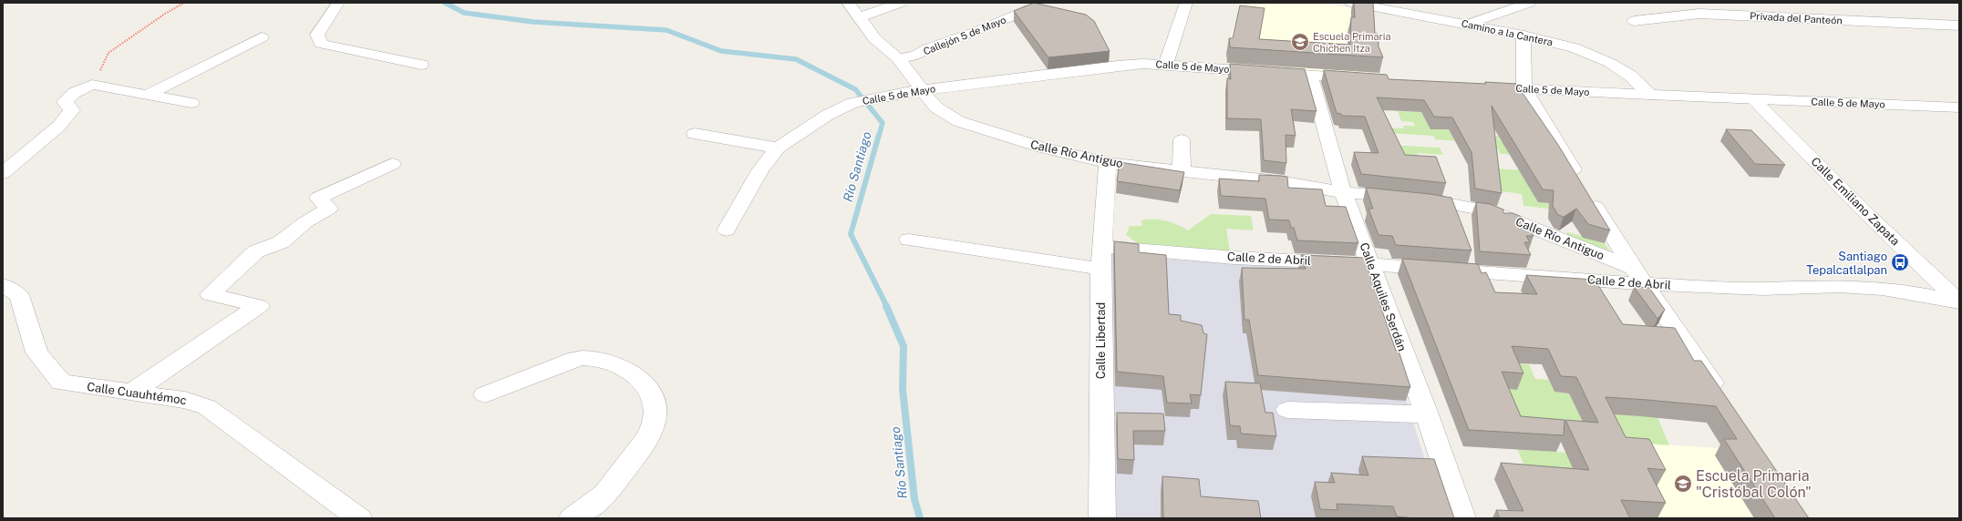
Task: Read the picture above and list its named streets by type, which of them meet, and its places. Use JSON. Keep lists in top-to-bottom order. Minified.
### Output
{"streets":{"street":["Privada del Panteón","Camino a la Cantera","Callejón 5 de Mayo","Calle 5 de Mayo","Calle Río Antiguo","Calle Emiliano Zapata","Calle 2 de Abril","Calle Aquiles Serdán","Calle Libertad","Calle Cuauhtémoc"]},"crossings":[["Camino a la Cantera","Calle 5 de Mayo"],["Callejón 5 de Mayo","Calle Río Antiguo"],["Calle 5 de Mayo","Calle Río Antiguo"],["Calle 5 de Mayo","Calle Emiliano Zapata"],["Calle 5 de Mayo","Calle Aquiles Serdán"],["Calle Río Antiguo","Calle 2 de Abril"],["Calle Río Antiguo","Calle Aquiles Serdán"],["Calle Río Antiguo","Calle Libertad"],["Calle Emiliano Zapata","Calle 2 de Abril"],["Calle 2 de Abril","Calle Aquiles Serdán"],["Calle 2 de Abril","Calle Libertad"]],"water":["Río Santiago"],"places":{"school or university":["Escuela Primaria Chichen Itza","Escuela Primaria \"Cristóbal Colón\""],"bus stop":["Santiago Tepalcatlalpan"]}}
